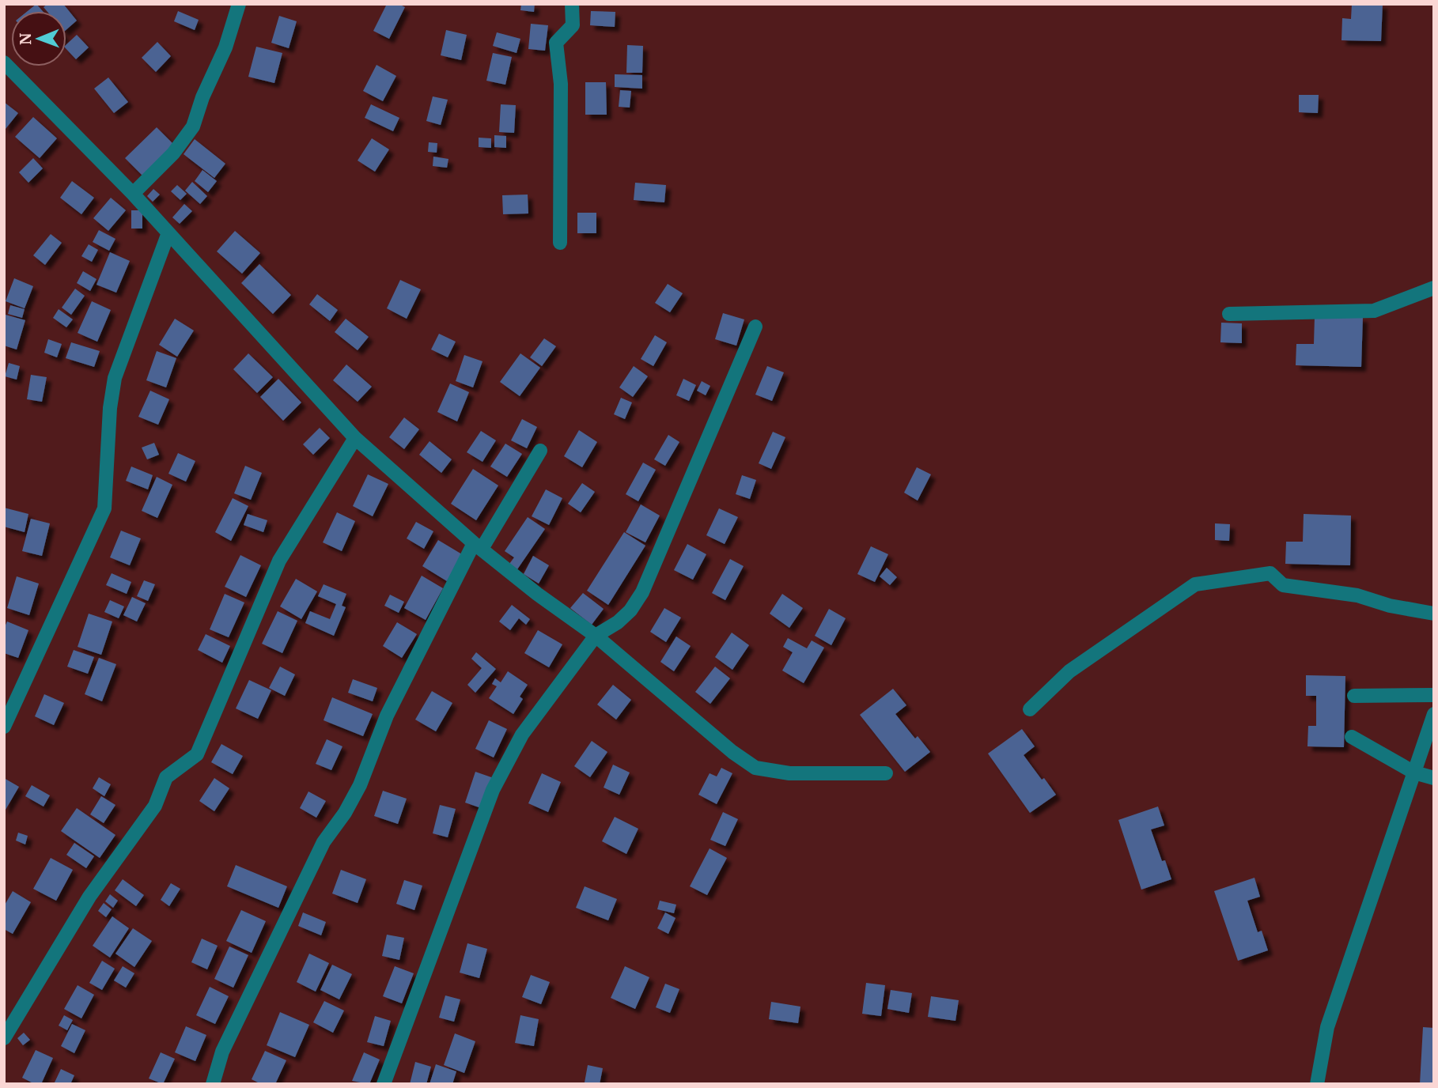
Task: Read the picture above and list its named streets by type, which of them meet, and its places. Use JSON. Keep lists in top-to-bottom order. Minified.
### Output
{"north":"left"}
